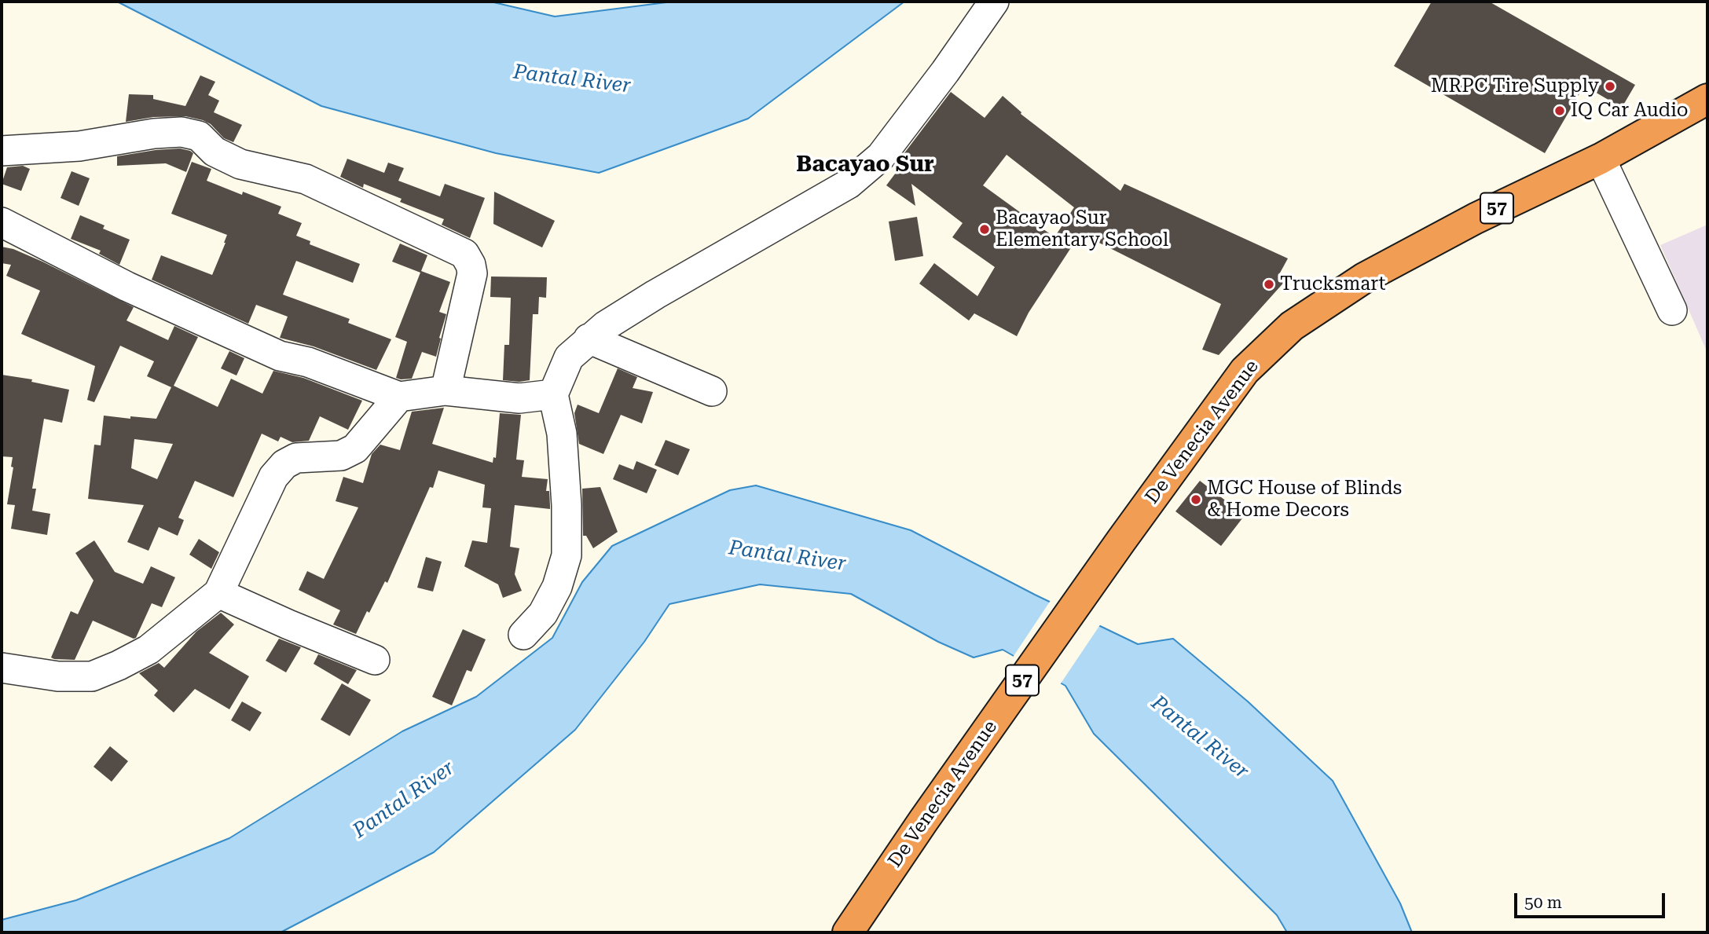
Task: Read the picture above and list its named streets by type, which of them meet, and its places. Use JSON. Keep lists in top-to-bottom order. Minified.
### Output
{"streets":{"highway":["57","De Venecia Avenue"]},"districts":["Bacayao Sur"],"water":["Pantal River"],"places":["MRPC Tire Supply","IQ Car Audio","Bacayao Sur Elementary School","Trucksmart","MGC House of Blinds & Home Decors"],"scale_bar":"50 m"}
